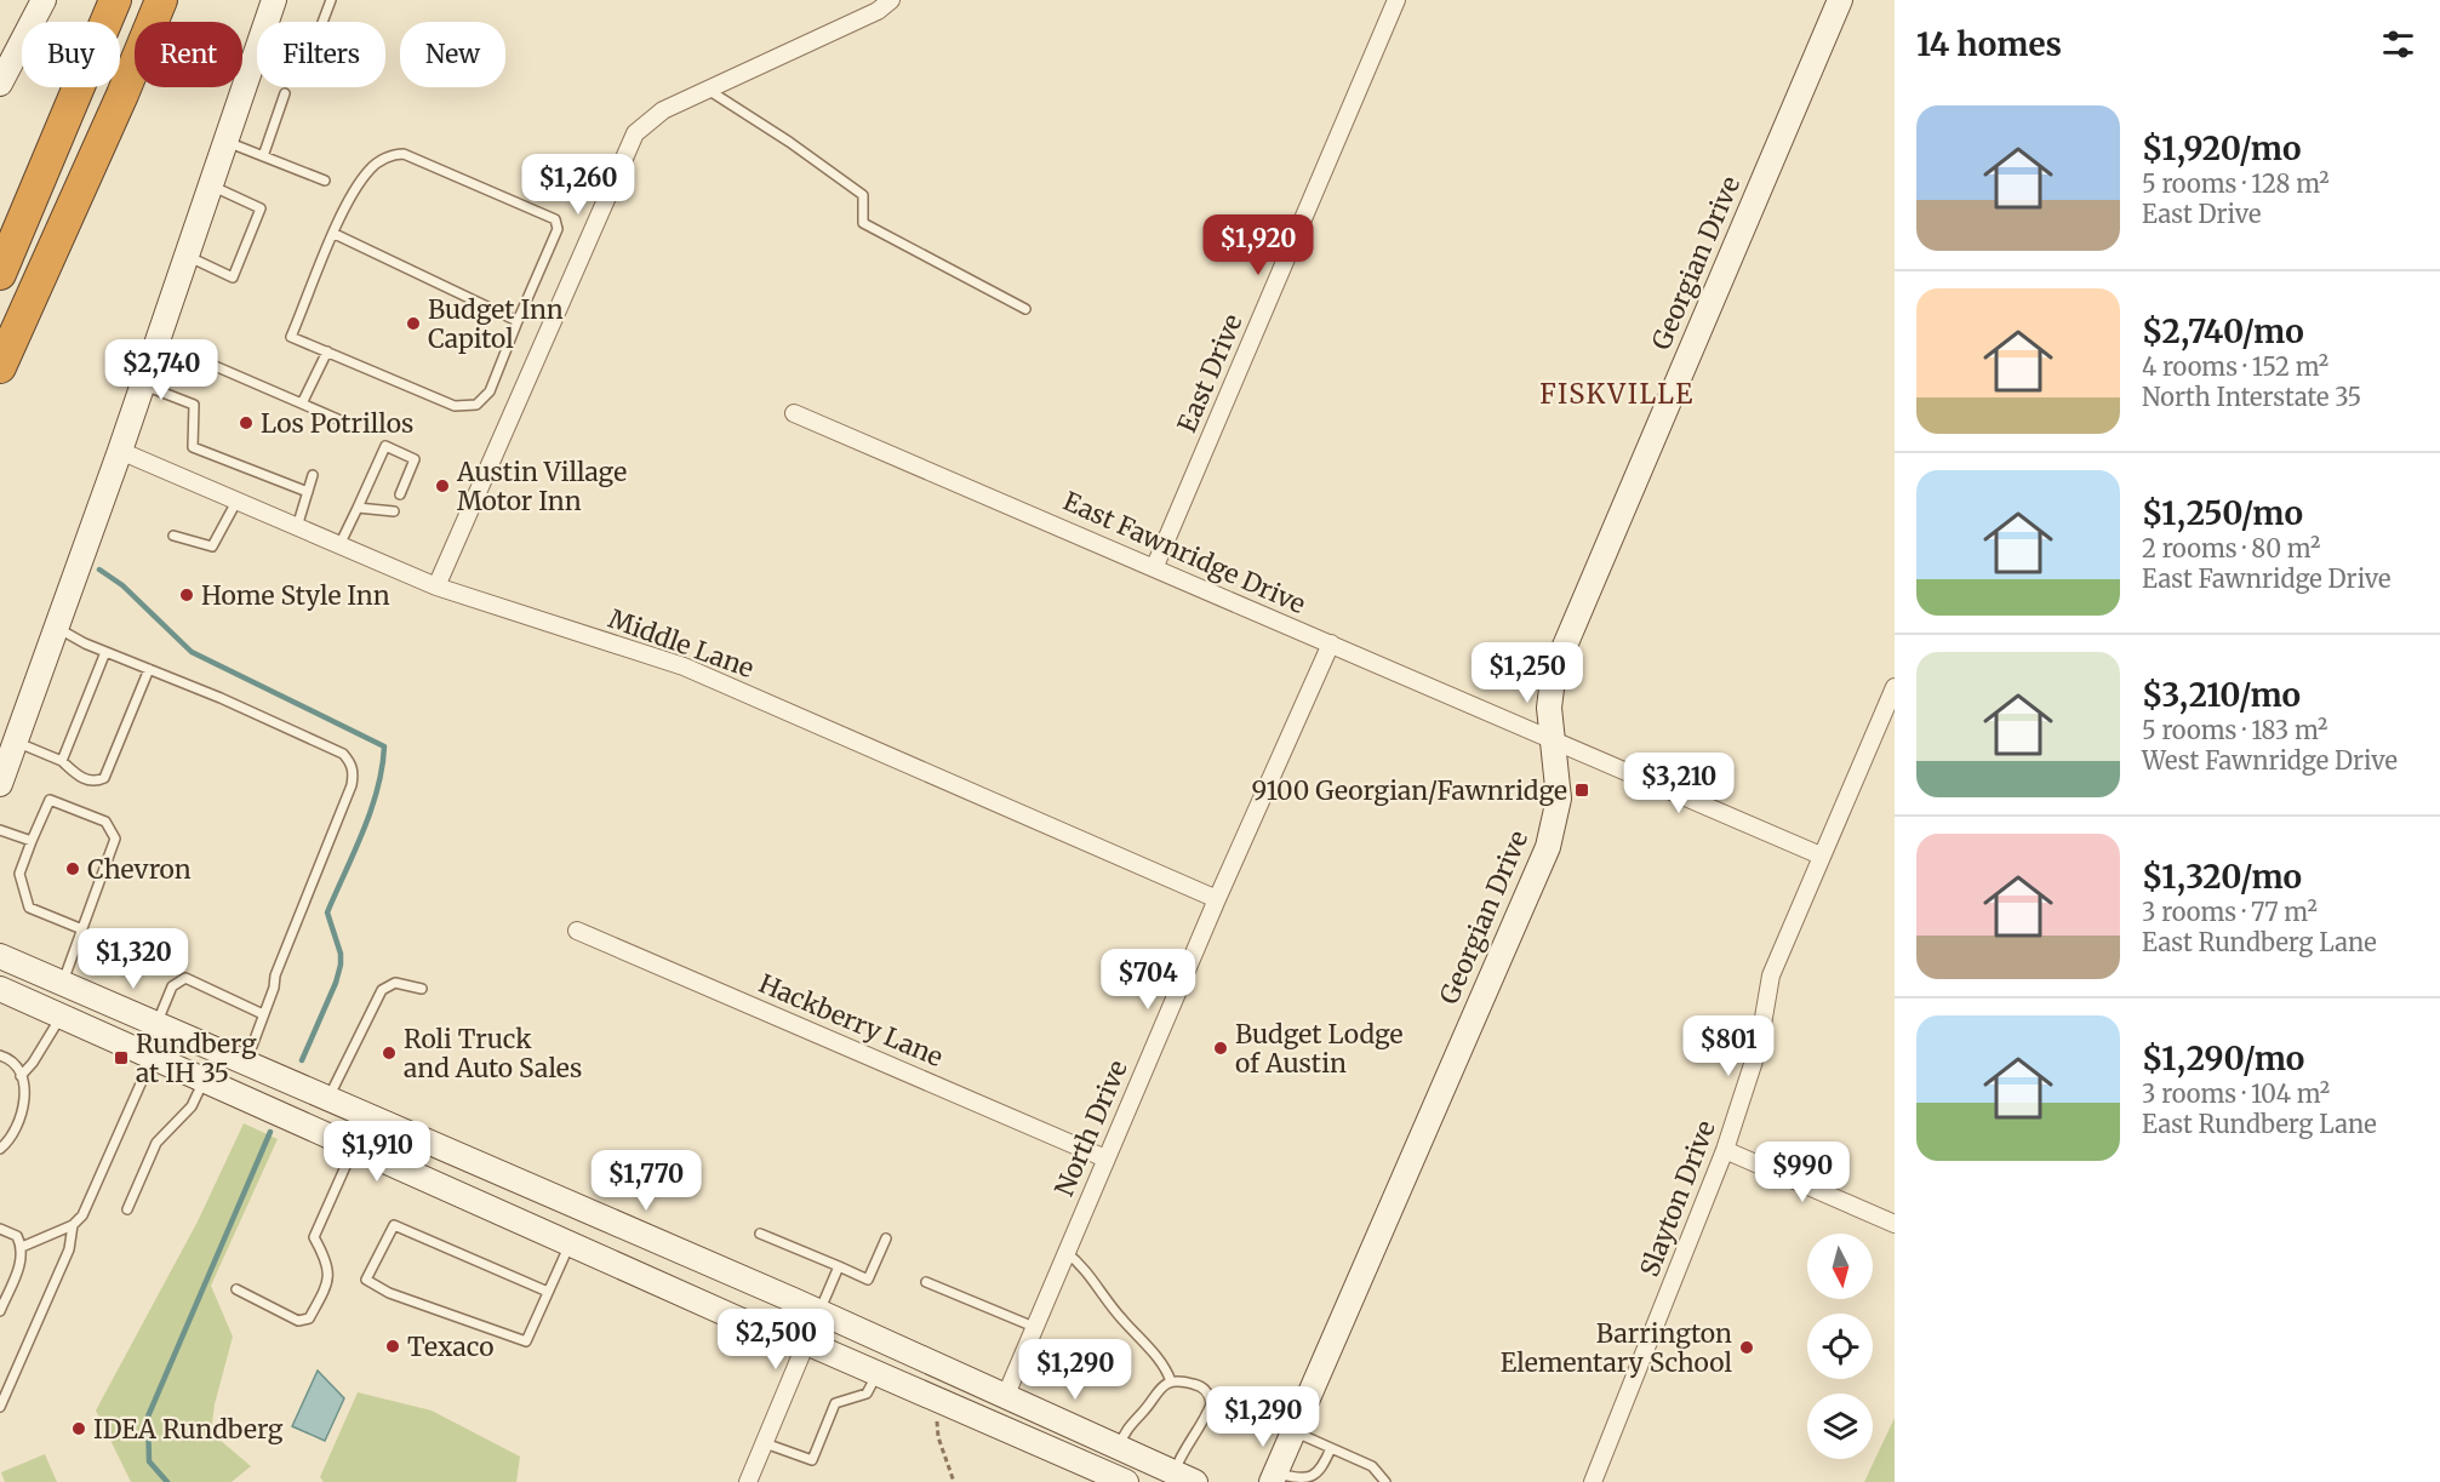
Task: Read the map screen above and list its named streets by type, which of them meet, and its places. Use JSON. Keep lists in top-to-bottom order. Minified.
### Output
{"streets":{"main road":["Georgian Drive"],"street":["East Drive","East Fawnridge Drive","Middle Lane","Hackberry Lane","North Drive","Slayton Drive"]},"crossings":[["Georgian Drive","East Fawnridge Drive"],["East Drive","East Fawnridge Drive"],["East Fawnridge Drive","North Drive"],["East Fawnridge Drive","Slayton Drive"],["Middle Lane","North Drive"],["Hackberry Lane","North Drive"]],"districts":["FISKVILLE"],"places":{"other":["Budget Inn Capitol","Los Potrillos","Austin Village Motor Inn","Home Style Inn","Chevron","Budget Lodge of Austin","Roli Truck and Auto Sales","Texaco","Barrington Elementary School","IDEA Rundberg"],"transit":["9100 Georgian/Fawnridge","Rundberg at IH 35"]},"north":"bottom","page":{"heading":"14 homes","chip":["Buy","Rent","Filters","New"],"list":[{"name":"$1,920/mo","note":"5 rooms · 128 m² · East Drive"},{"name":"$2,740/mo","note":"4 rooms · 152 m² · North Interstate 35"},{"name":"$1,250/mo","note":"2 rooms · 80 m² · East Fawnridge Drive"},{"name":"$3,210/mo","note":"5 rooms · 183 m² · West Fawnridge Drive"},{"name":"$1,320/mo","note":"3 rooms · 77 m² · East Rundberg Lane"},{"name":"$1,290/mo","note":"3 rooms · 104 m² · East Rundberg Lane"}],"price":["$1,260","$1,920","$2,740","$1,250","$3,210","$1,320","$704","$801","$1,910","$990","$1,770","$2,500","$1,290","$1,290"]}}
